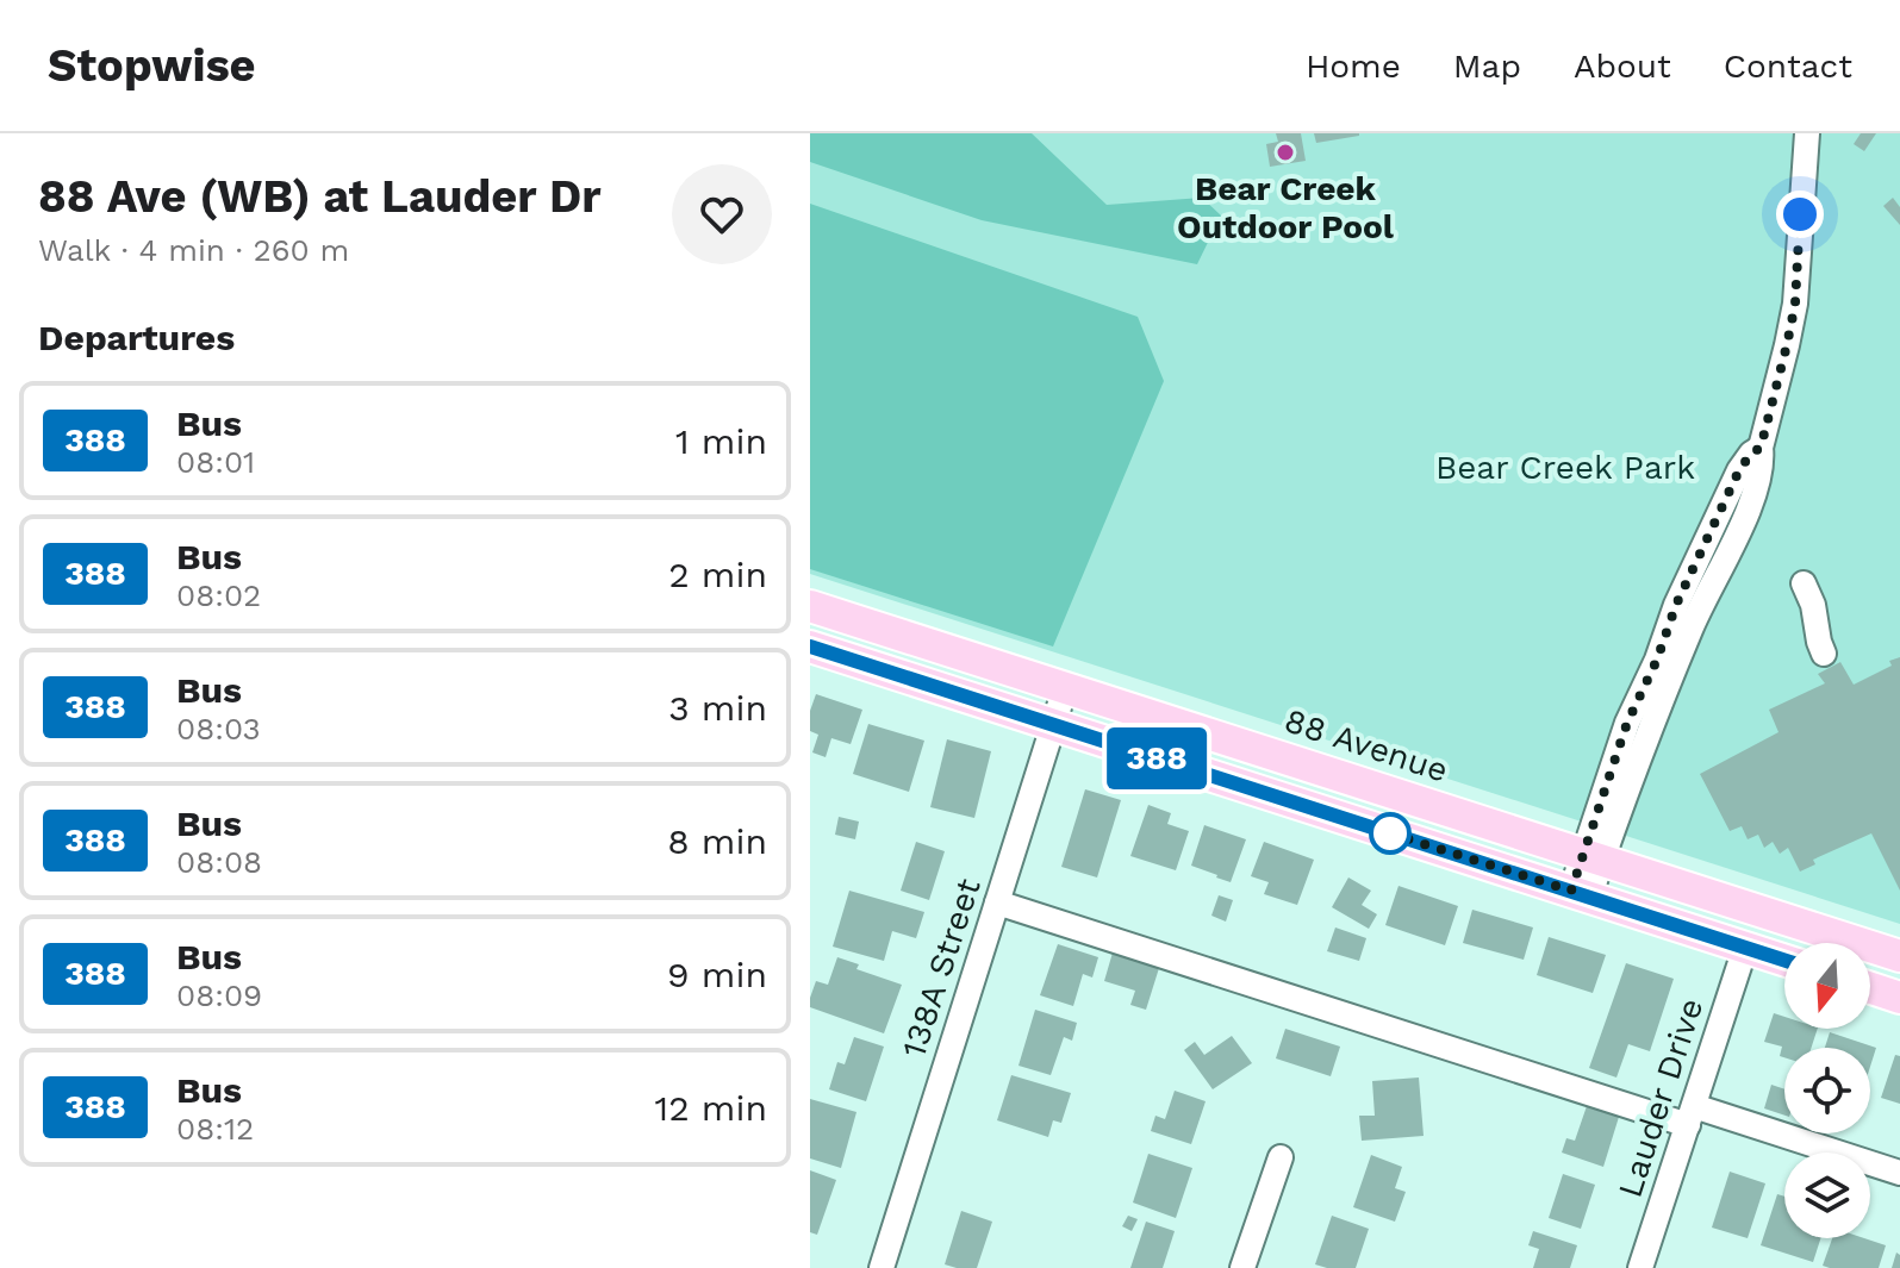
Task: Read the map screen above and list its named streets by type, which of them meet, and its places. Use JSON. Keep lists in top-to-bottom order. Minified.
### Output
{"streets":{"main road":["88 Avenue"],"street":["138A Street","Lauder Drive"]},"crossings":[["88 Avenue","138A Street"]],"parks":["Bear Creek Park"],"places":["Bear Creek Outdoor Pool"],"lines":["bus line 388"],"north":"bottom","page":{"header":"Stopwise","nav":["Home","Map","About","Contact"],"heading":[["88 Ave (WB) at Lauder Dr","Walk · 4 min · 260 m"],"Departures"],"on_map":"388","list":[{"mark":"388","name":"Bus","note":"08:01","value":"1 min"},{"mark":"388","name":"Bus","note":"08:02","value":"2 min"},{"mark":"388","name":"Bus","note":"08:03","value":"3 min"},{"mark":"388","name":"Bus","note":"08:08","value":"8 min"},{"mark":"388","name":"Bus","note":"08:09","value":"9 min"},{"mark":"388","name":"Bus","note":"08:12","value":"12 min"}]}}
